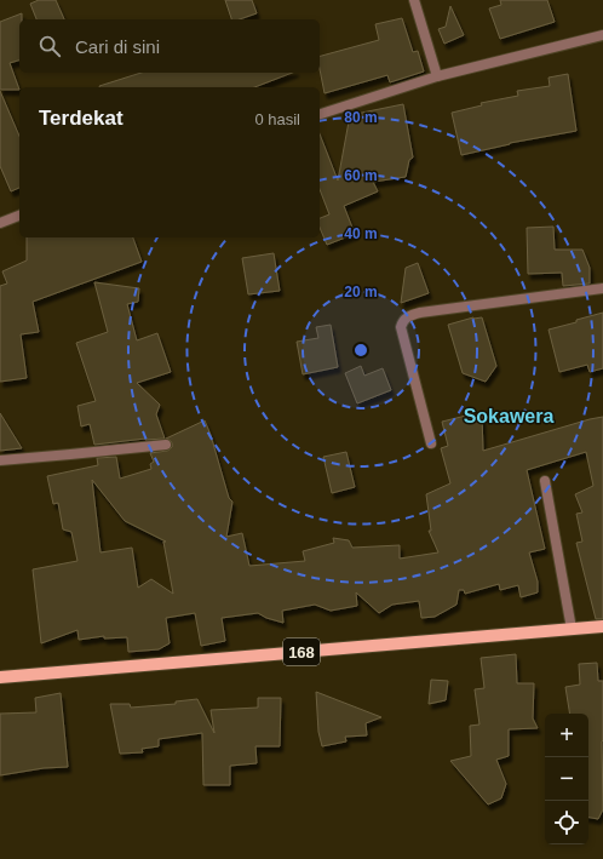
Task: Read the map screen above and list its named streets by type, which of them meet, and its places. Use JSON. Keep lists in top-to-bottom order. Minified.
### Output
{"streets":{"main road":["168"]},"districts":["Sokawera"],"page":{"search":"Cari di sini","heading":["Terdekat","0 hasil"],"map_buttons":["+","−"]},"rings":["80 m","60 m","40 m","20 m"]}
